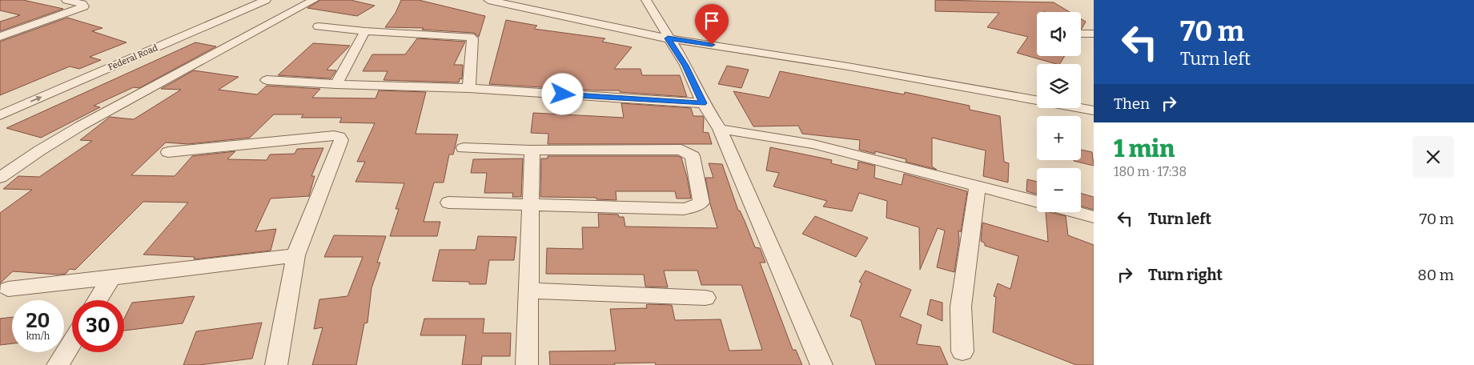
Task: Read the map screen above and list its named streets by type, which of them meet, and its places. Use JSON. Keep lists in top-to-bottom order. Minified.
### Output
{"streets":{"street":["Federal Road"]},"page":{"turn":["70 m","Turn left"],"map_buttons":["+","−"],"then":"Then","heading":["1 min","180 m · 17:38"],"list":[{"name":"Turn left","value":"70 m"},{"name":"Turn right","value":"80 m"}],"speed":"20 km/h","limit":"30"}}
